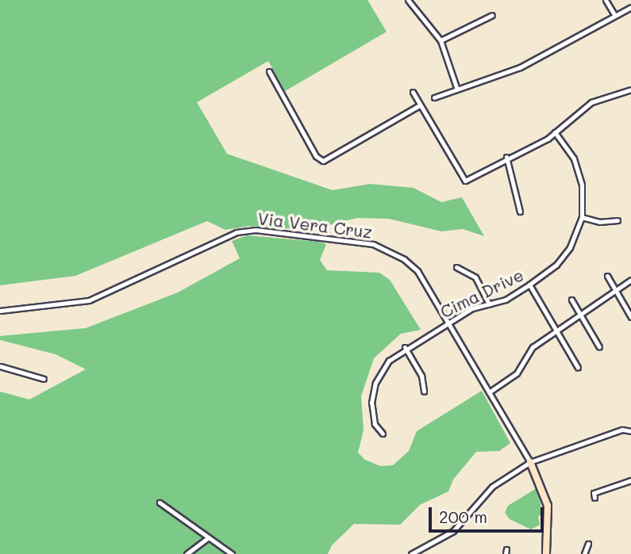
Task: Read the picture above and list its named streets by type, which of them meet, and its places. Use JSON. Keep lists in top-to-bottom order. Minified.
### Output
{"streets":{"street":["Via Vera Cruz","Cima Drive"]},"crossings":[["Via Vera Cruz","Cima Drive"]],"scale_bar":"200 m"}
